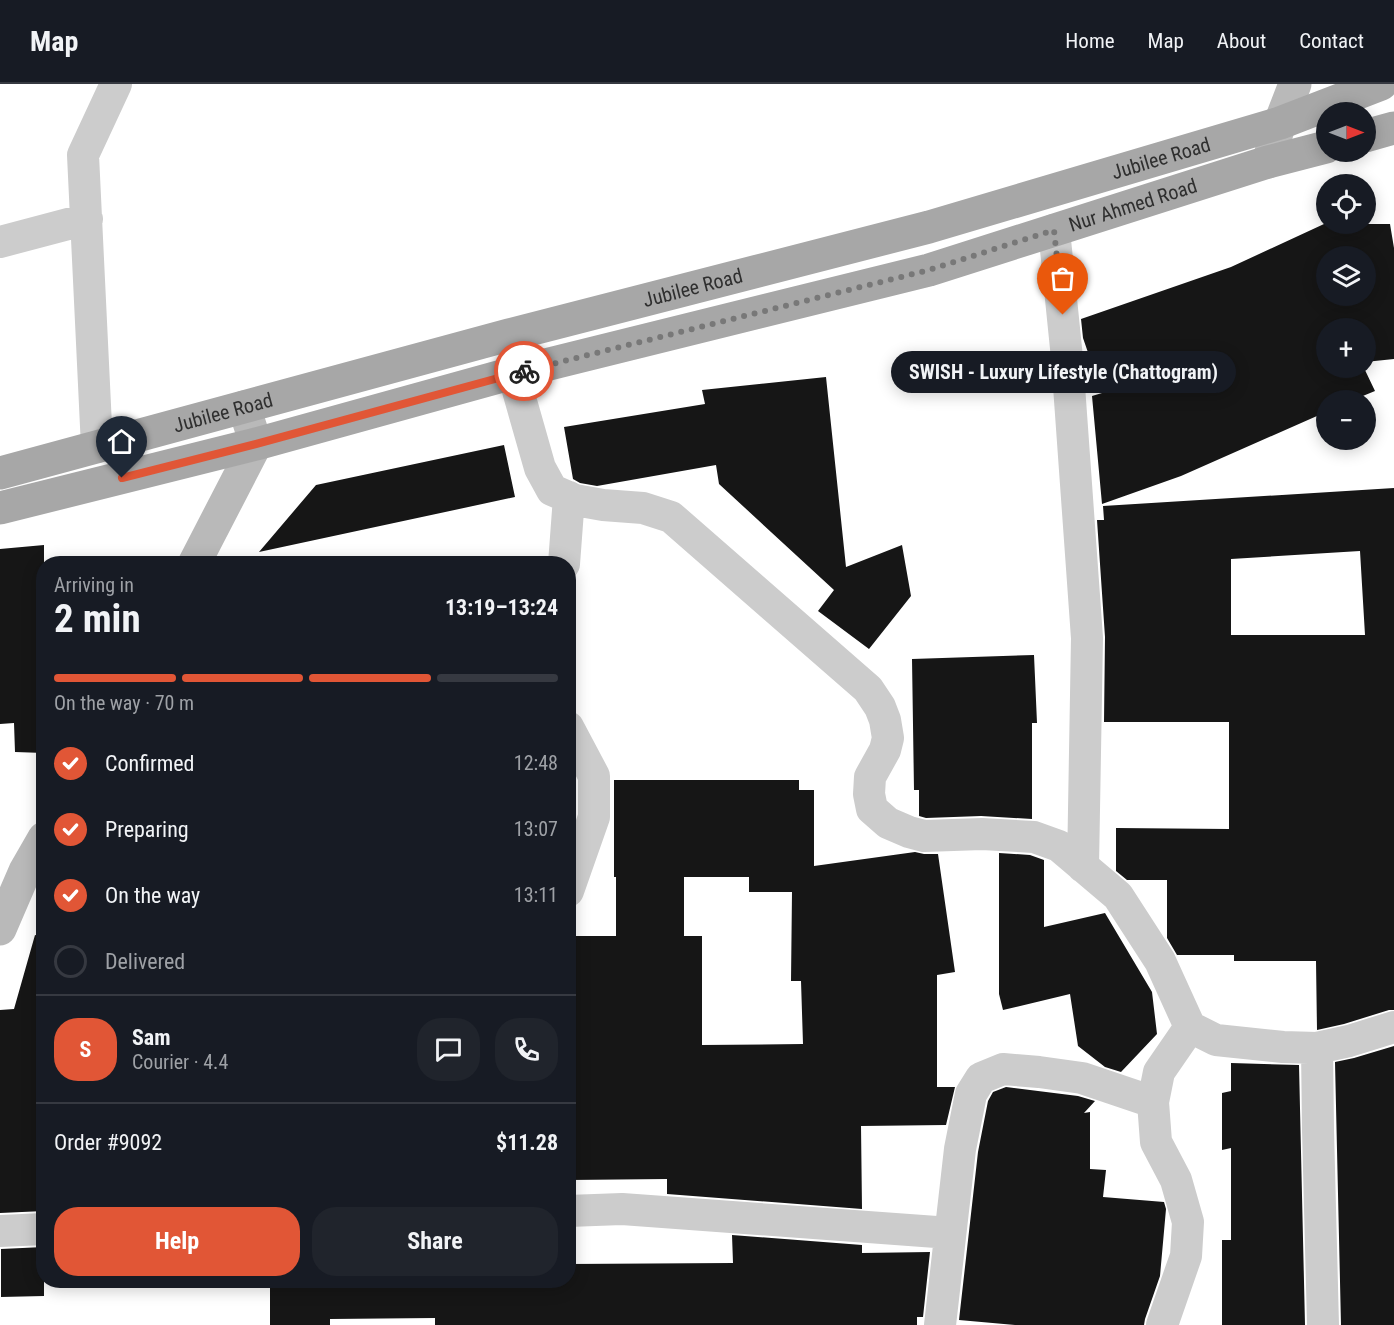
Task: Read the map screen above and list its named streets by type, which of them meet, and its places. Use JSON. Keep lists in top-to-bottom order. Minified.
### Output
{"streets":{"main road":["Jubilee Road","Nur Ahmed Road"]},"places":["SWISH - Luxury Lifestyle (Chattogram)"],"north":"right","page":{"header":"Map","nav":["Home","Map","About","Contact"],"map_buttons":["+","−"],"bubble":"SWISH - Luxury Lifestyle (Chattogram)","heading":["2 min","Arriving in","13:19–13:24"],"panel":["Sam","Courier · 4.4","Order #9092","$11.28"],"bar":"On the way · 70 m","list":[["Confirmed","12:48"],["Preparing","13:07"],["On the way","13:11"],"Delivered"],"round":"S","buttons":["Help","Share"]}}
